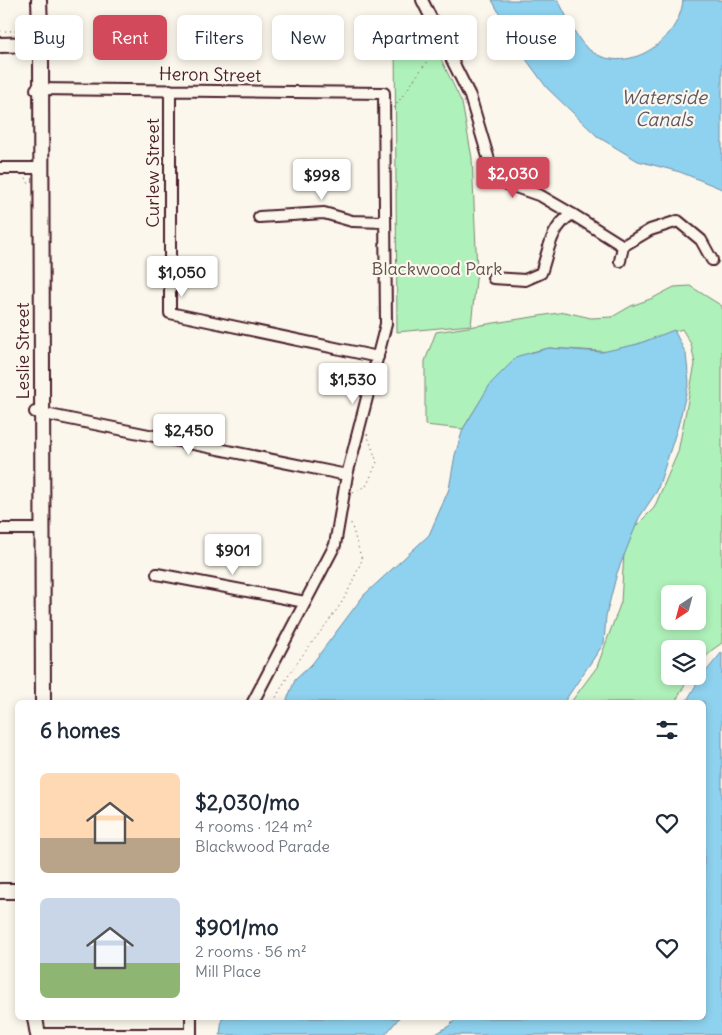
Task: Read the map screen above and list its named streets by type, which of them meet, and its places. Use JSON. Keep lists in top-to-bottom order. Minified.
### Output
{"streets":{"street":["Heron Street","Curlew Street","Leslie Street"]},"crossings":[["Heron Street","Curlew Street"],["Heron Street","Leslie Street"]],"water":["Waterside Canals"],"parks":["Blackwood Park"],"north":"bottom left","page":{"chip":["Buy","Rent","Filters","New","Apartment","House"],"price":["$2,030","$998","$1,050","$1,530","$2,450","$901"],"heading":"6 homes","list":[{"name":"$2,030/mo","note":"4 rooms · 124 m² · Blackwood Parade"},{"name":"$901/mo","note":"2 rooms · 56 m² · Mill Place"}]}}
